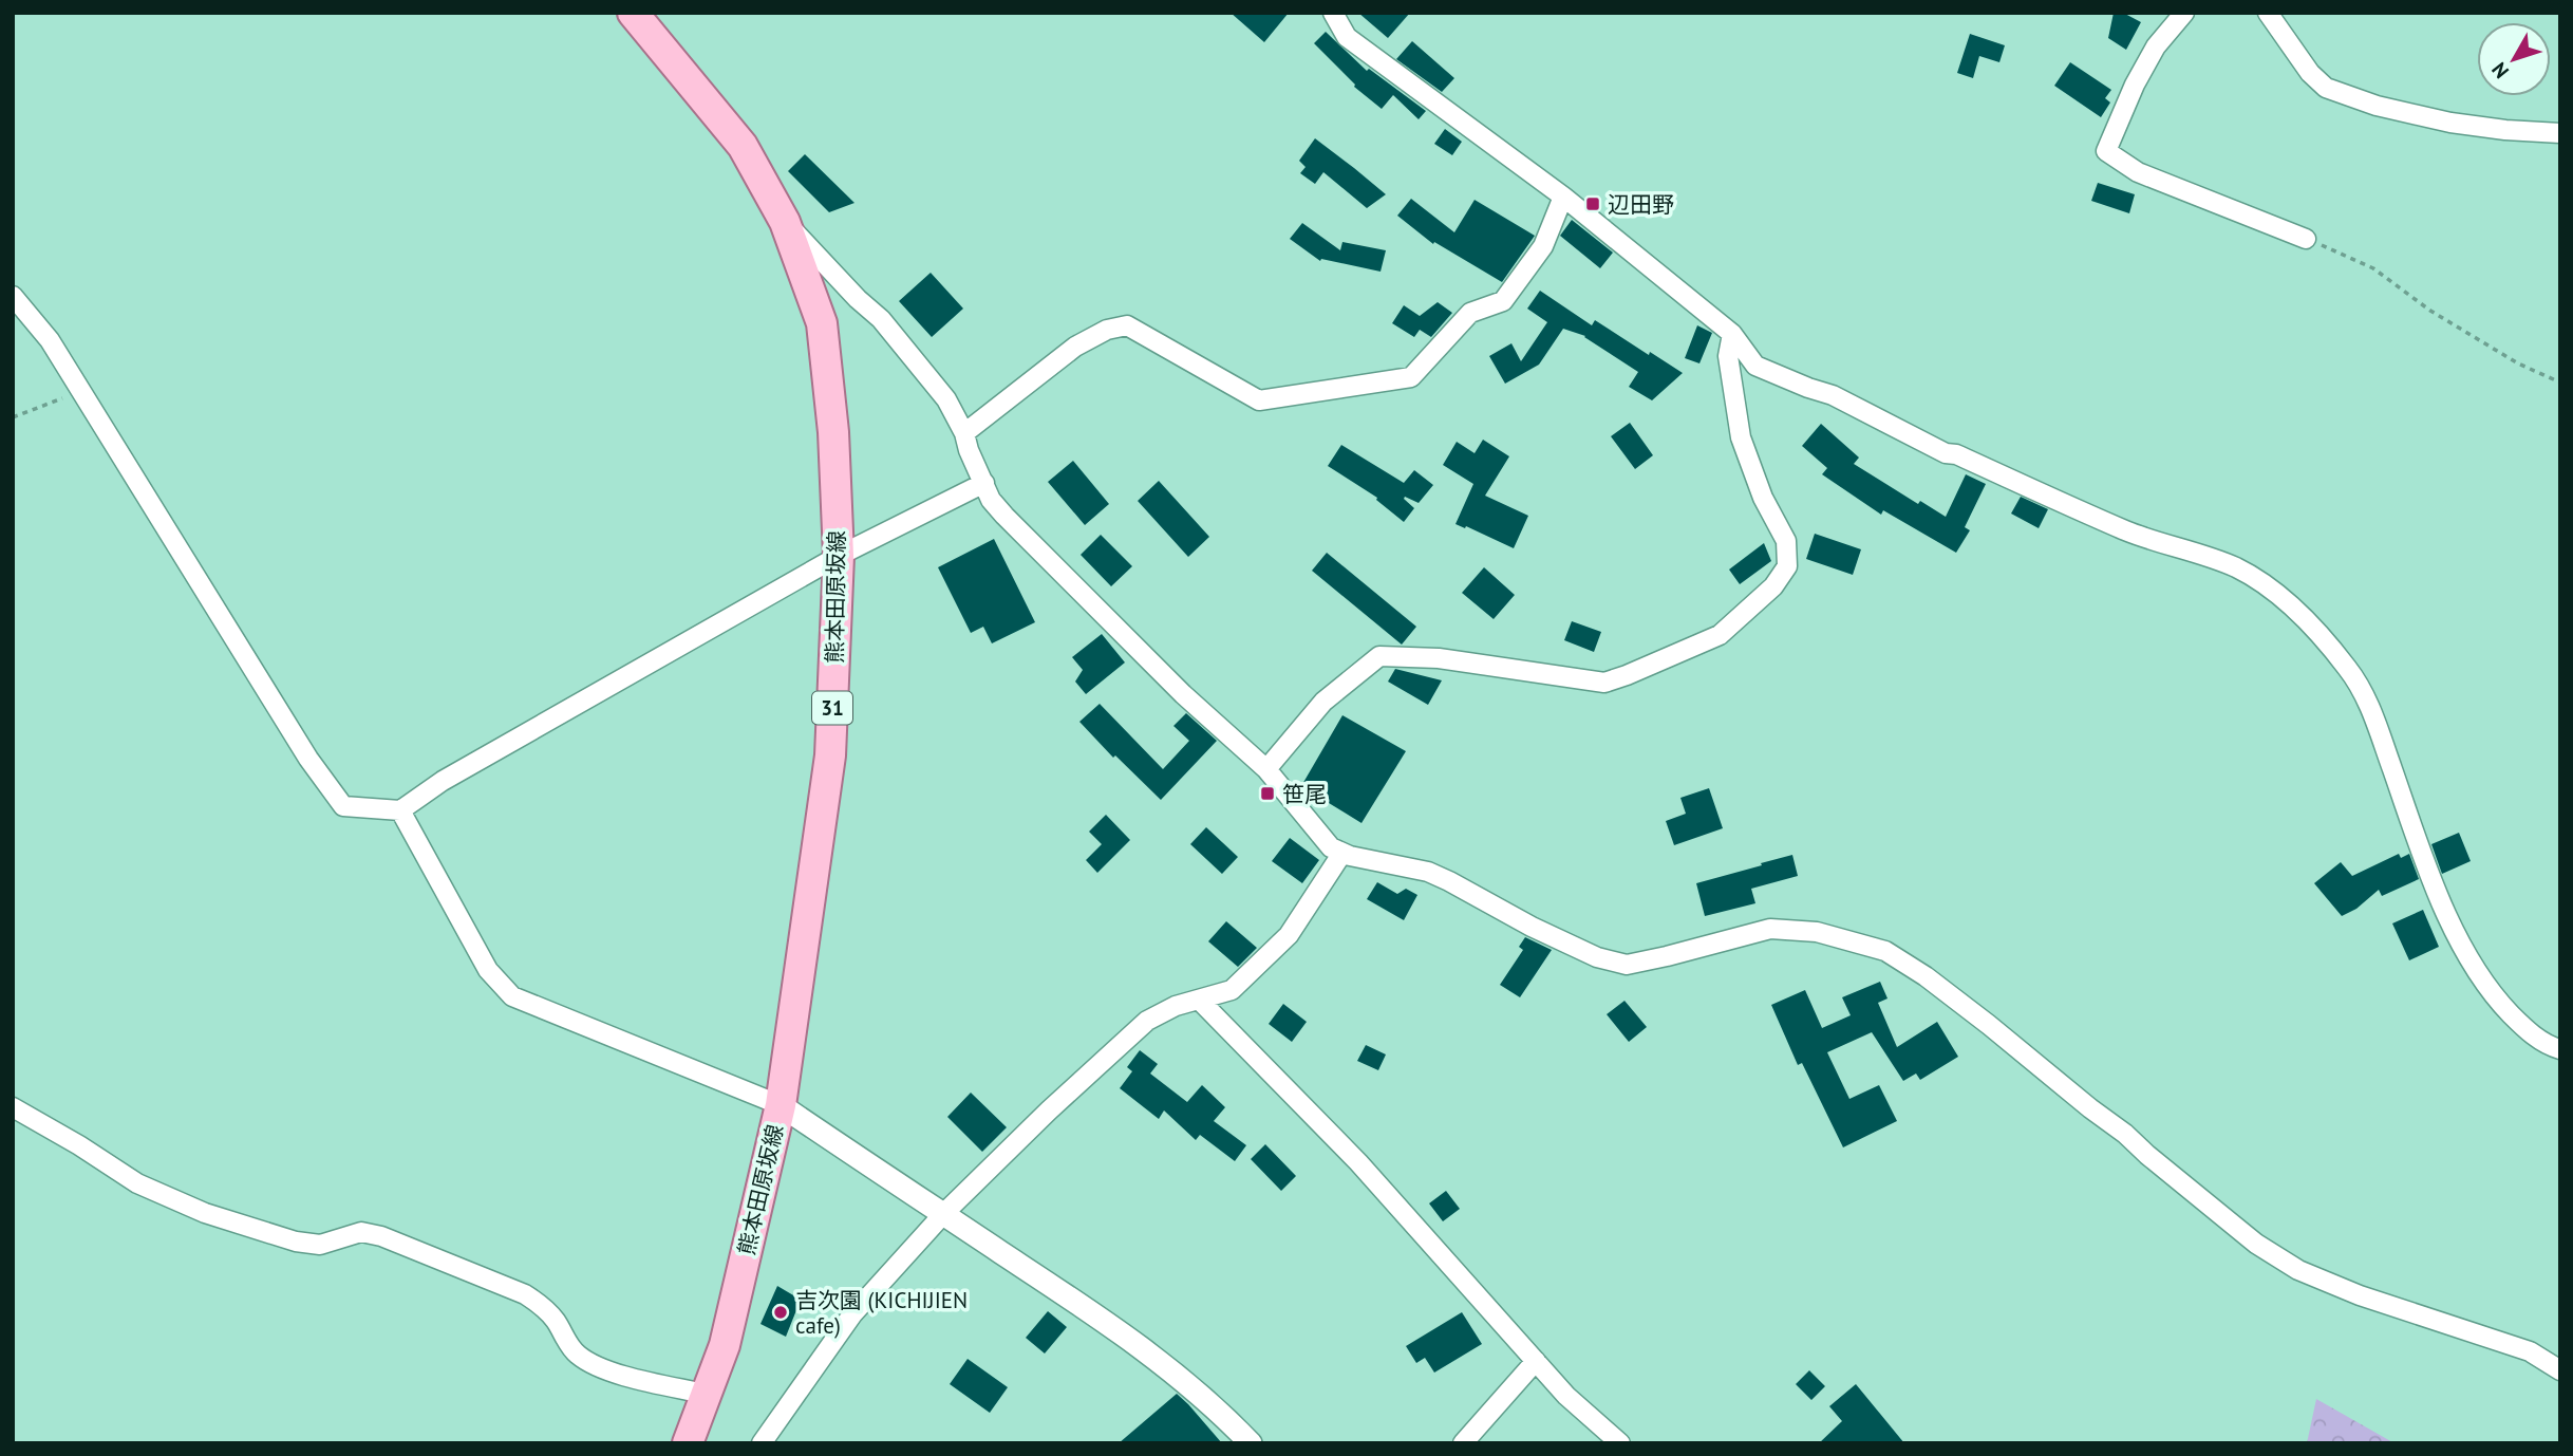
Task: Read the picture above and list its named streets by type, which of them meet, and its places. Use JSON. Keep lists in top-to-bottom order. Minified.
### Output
{"streets":{"main road":["熊本田原坂線","31"]},"places":{"transit":["辺田野","笹尾"],"other":["吉次園 (KICHIJIEN cafe)"]},"north":"bottom left"}
